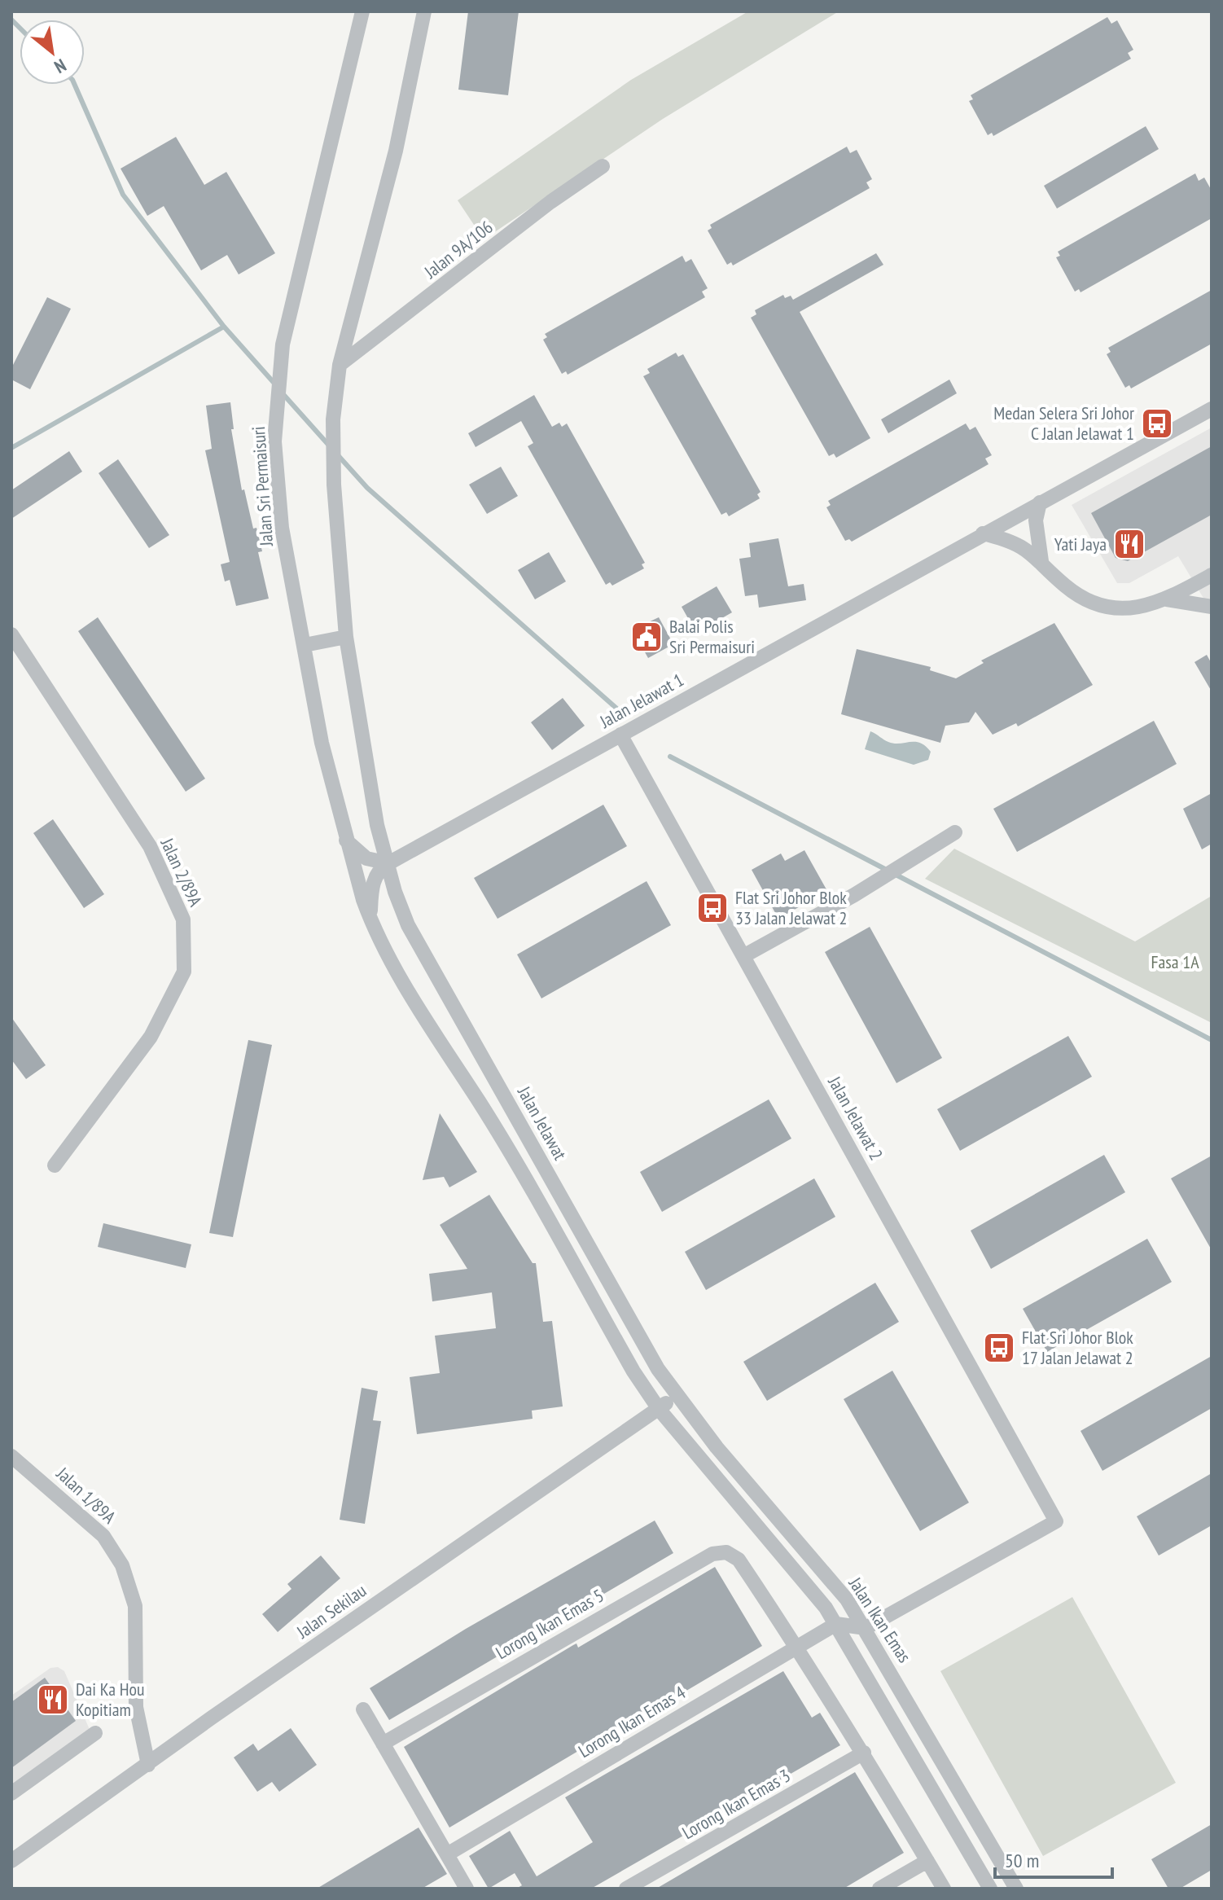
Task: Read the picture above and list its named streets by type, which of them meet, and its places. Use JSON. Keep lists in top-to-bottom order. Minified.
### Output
{"streets":{"street":["Jalan 9A/106","Jalan Sri Permaisuri","Jalan Jelawat 1","Jalan 2/89A","Jalan Jelawat 2","Jalan Jelawat","Jalan 1/89A","Jalan Sekilau","Jalan Ikan Emas","Lorong Ikan Emas 5","Lorong Ikan Emas 4","Lorong Ikan Emas 3"]},"crossings":[["Jalan Jelawat 1","Jalan Jelawat 2"],["Jalan Jelawat 1","Jalan Jelawat"],["Jalan Jelawat 2","Jalan Ikan Emas"],["Jalan Jelawat","Jalan Sekilau"],["Jalan Jelawat","Jalan Ikan Emas"],["Jalan 1/89A","Jalan Sekilau"],["Jalan Sekilau","Jalan Ikan Emas"],["Lorong Ikan Emas 5","Lorong Ikan Emas 4"]],"parks":["Fasa 1A"],"places":{"bus stop":["Medan Selera Sri Johor C Jalan Jelawat 1","Flat Sri Johor Blok 33 Jalan Jelawat 2","Flat Sri Johor Blok 17 Jalan Jelawat 2"],"restaurant":["Yati Jaya","Dai Ka Hou Kopitiam"],"public building":["Balai Polis Sri Permaisuri"]},"scale_bar":"50 m","north":"bottom right"}
